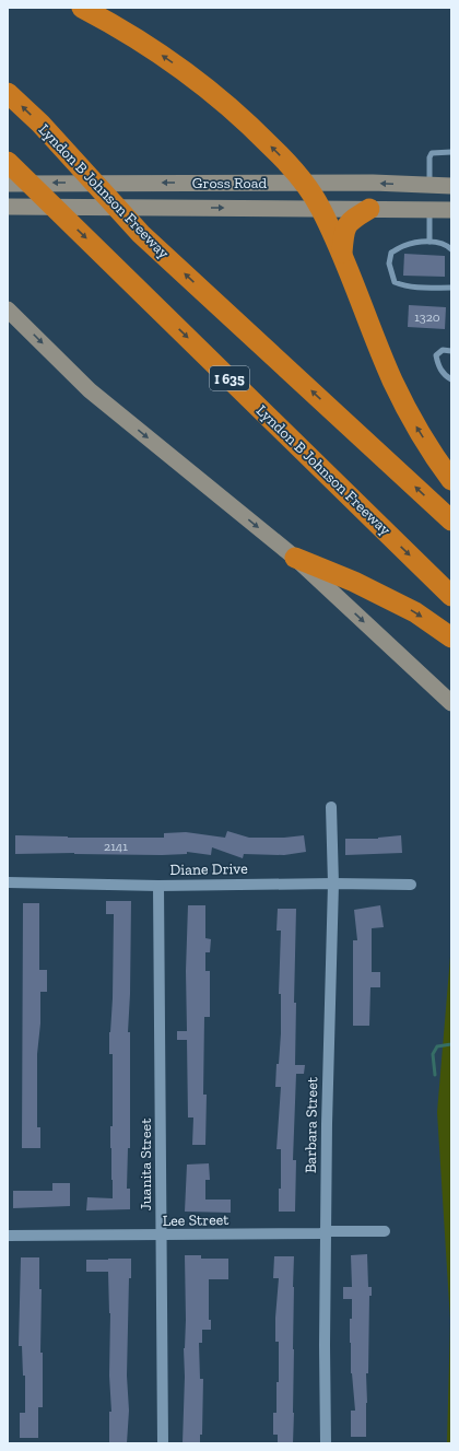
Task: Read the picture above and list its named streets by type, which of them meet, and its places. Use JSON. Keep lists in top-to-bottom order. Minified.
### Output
{"streets":{"highway":["Lyndon B Johnson Freeway","I 635"],"main road":["Gross Road"],"street":["Diane Drive","Barbara Street","Juanita Street","Lee Street"]},"crossings":[["Diane Drive","Barbara Street"],["Diane Drive","Juanita Street"],["Barbara Street","Lee Street"],["Juanita Street","Lee Street"]],"house_numbers":["1320","2141"]}
